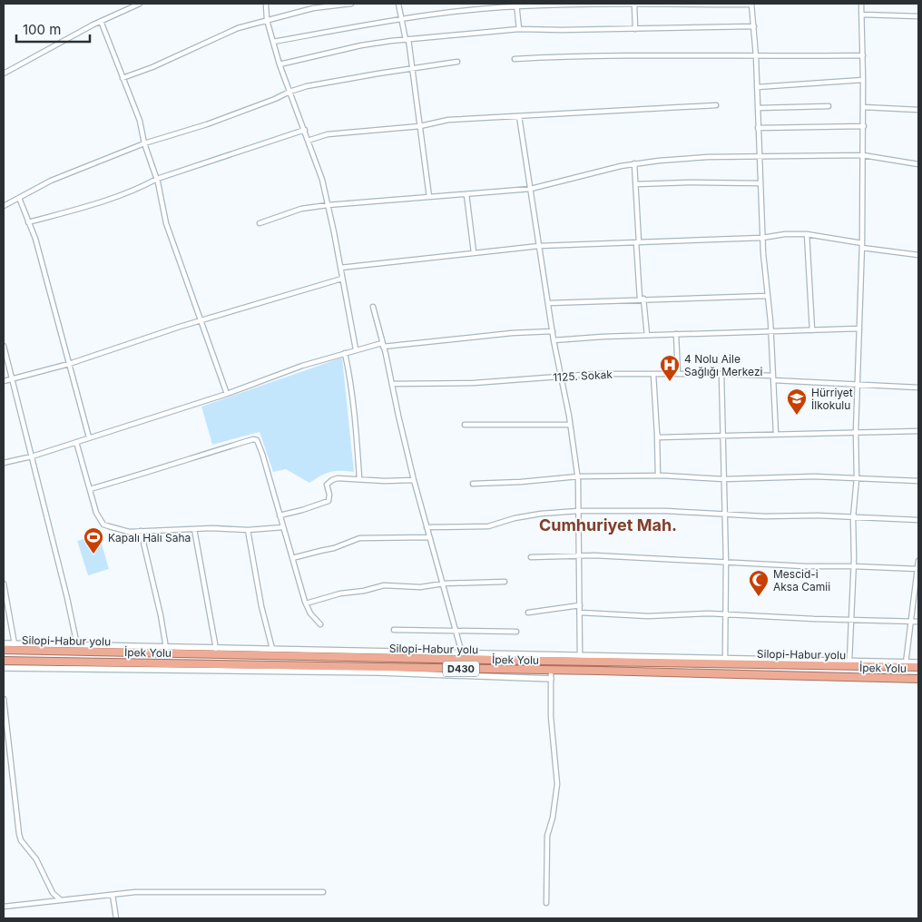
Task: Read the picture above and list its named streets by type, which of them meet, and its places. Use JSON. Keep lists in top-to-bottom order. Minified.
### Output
{"streets":{"highway":["Silopi-Habur yolu","İpek Yolu","D430"],"street":["1125. Sokak"]},"districts":["Cumhuriyet Mah."],"places":{"hospital":["4 Nolu Aile Sağlığı Merkezi"],"school or university":["Hürriyet İlkokulu"],"sports":["Kapalı Halı Saha"],"mosque":["Mescid-i Aksa Camii"]},"scale_bar":"100 m"}
